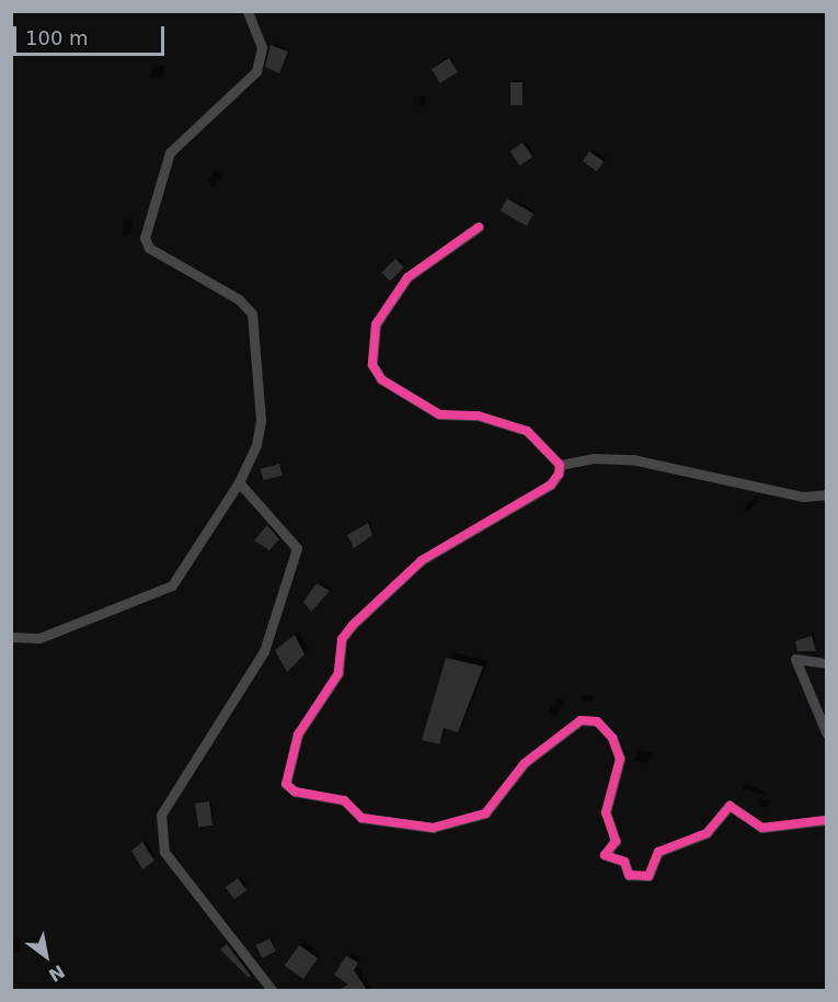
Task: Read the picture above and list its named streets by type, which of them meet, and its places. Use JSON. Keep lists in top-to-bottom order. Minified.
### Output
{"scale_bar":"100 m","north":"bottom right"}
